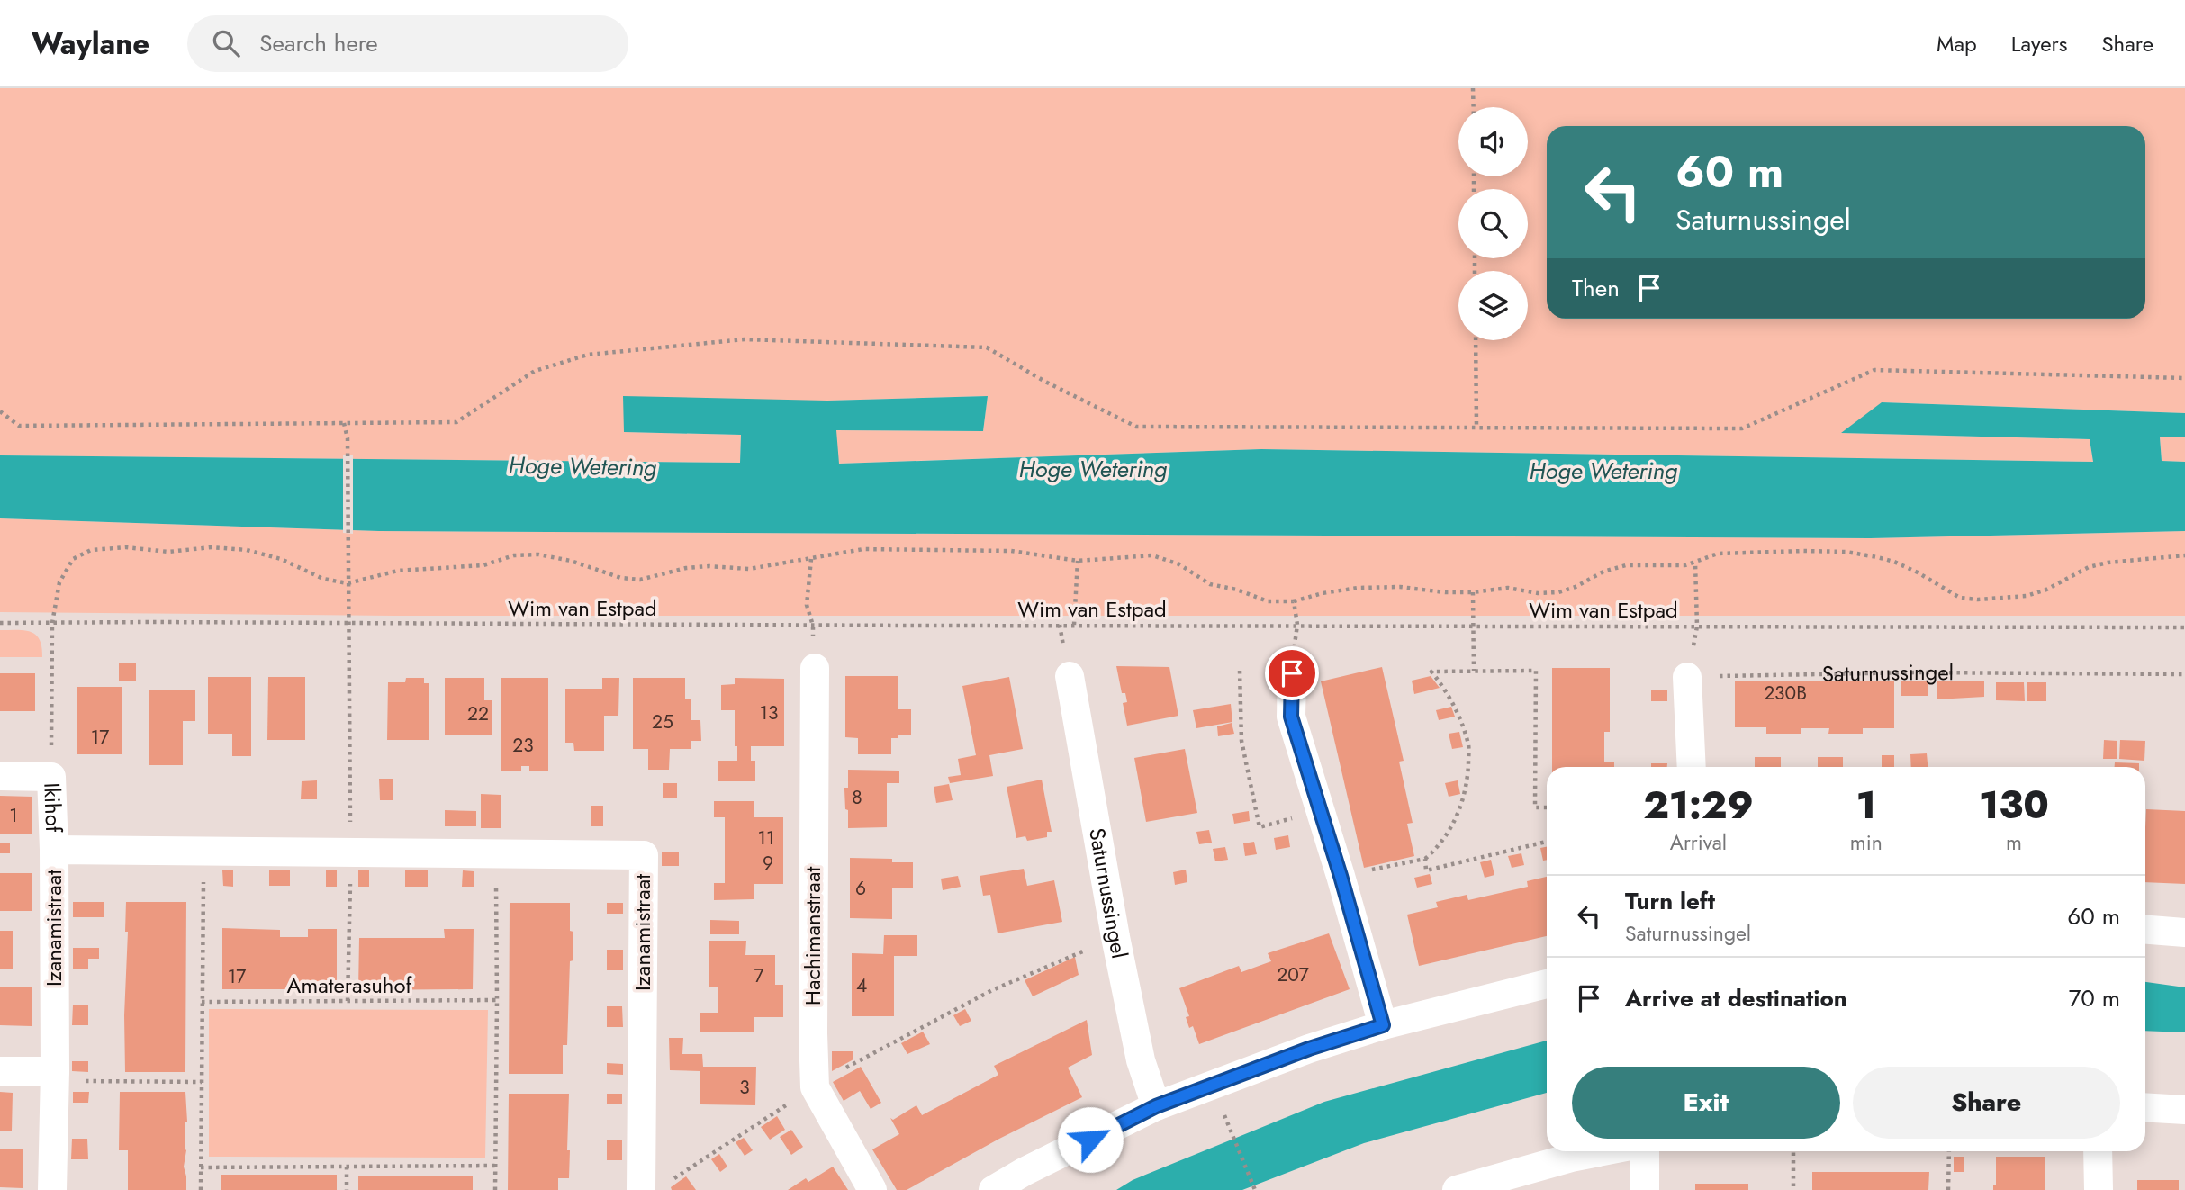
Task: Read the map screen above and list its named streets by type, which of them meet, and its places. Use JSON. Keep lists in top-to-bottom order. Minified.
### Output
{"streets":{"street":["Saturnussingel","Ikihof","Izanamistraat","Hachimanstraat"],"path":["Wim van Estpad","Amaterasuhof"]},"crossings":[["Ikihof","Izanamistraat"]],"water":["Hoge Wetering"],"house_numbers":["230B","13","22","25","17","23","8","1","11","9","6","207","7","17","4","3"],"page":{"header":"Waylane","search":"Search here","nav":["Map","Layers","Share"],"turn":["60 m","Saturnussingel"],"then":"Then","eta":["21:29","Arrival","1","min","130","m"],"list":[{"name":"Turn left","note":"Saturnussingel","value":"60 m"},{"name":"Arrive at destination","value":"70 m"}],"buttons":["Exit","Share"]}}
